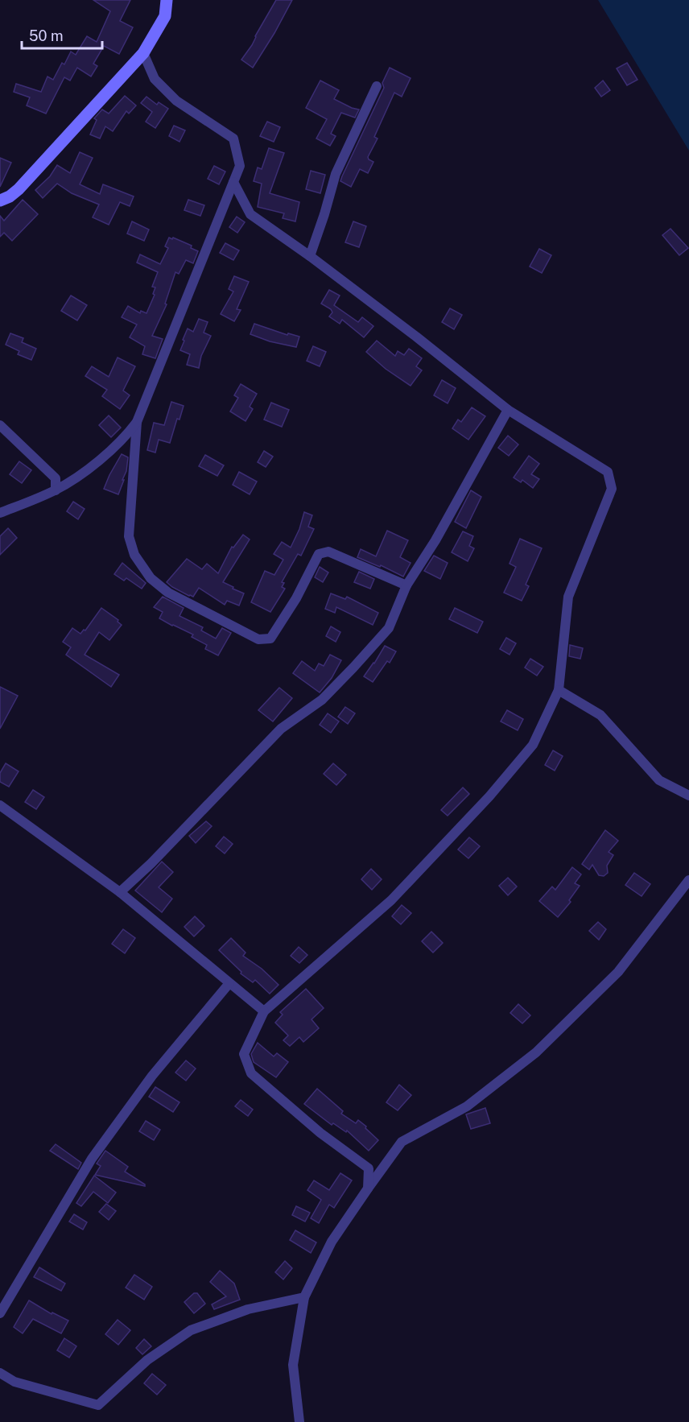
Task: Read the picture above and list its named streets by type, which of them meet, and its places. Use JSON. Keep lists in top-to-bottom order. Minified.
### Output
{"scale_bar":"50 m"}
